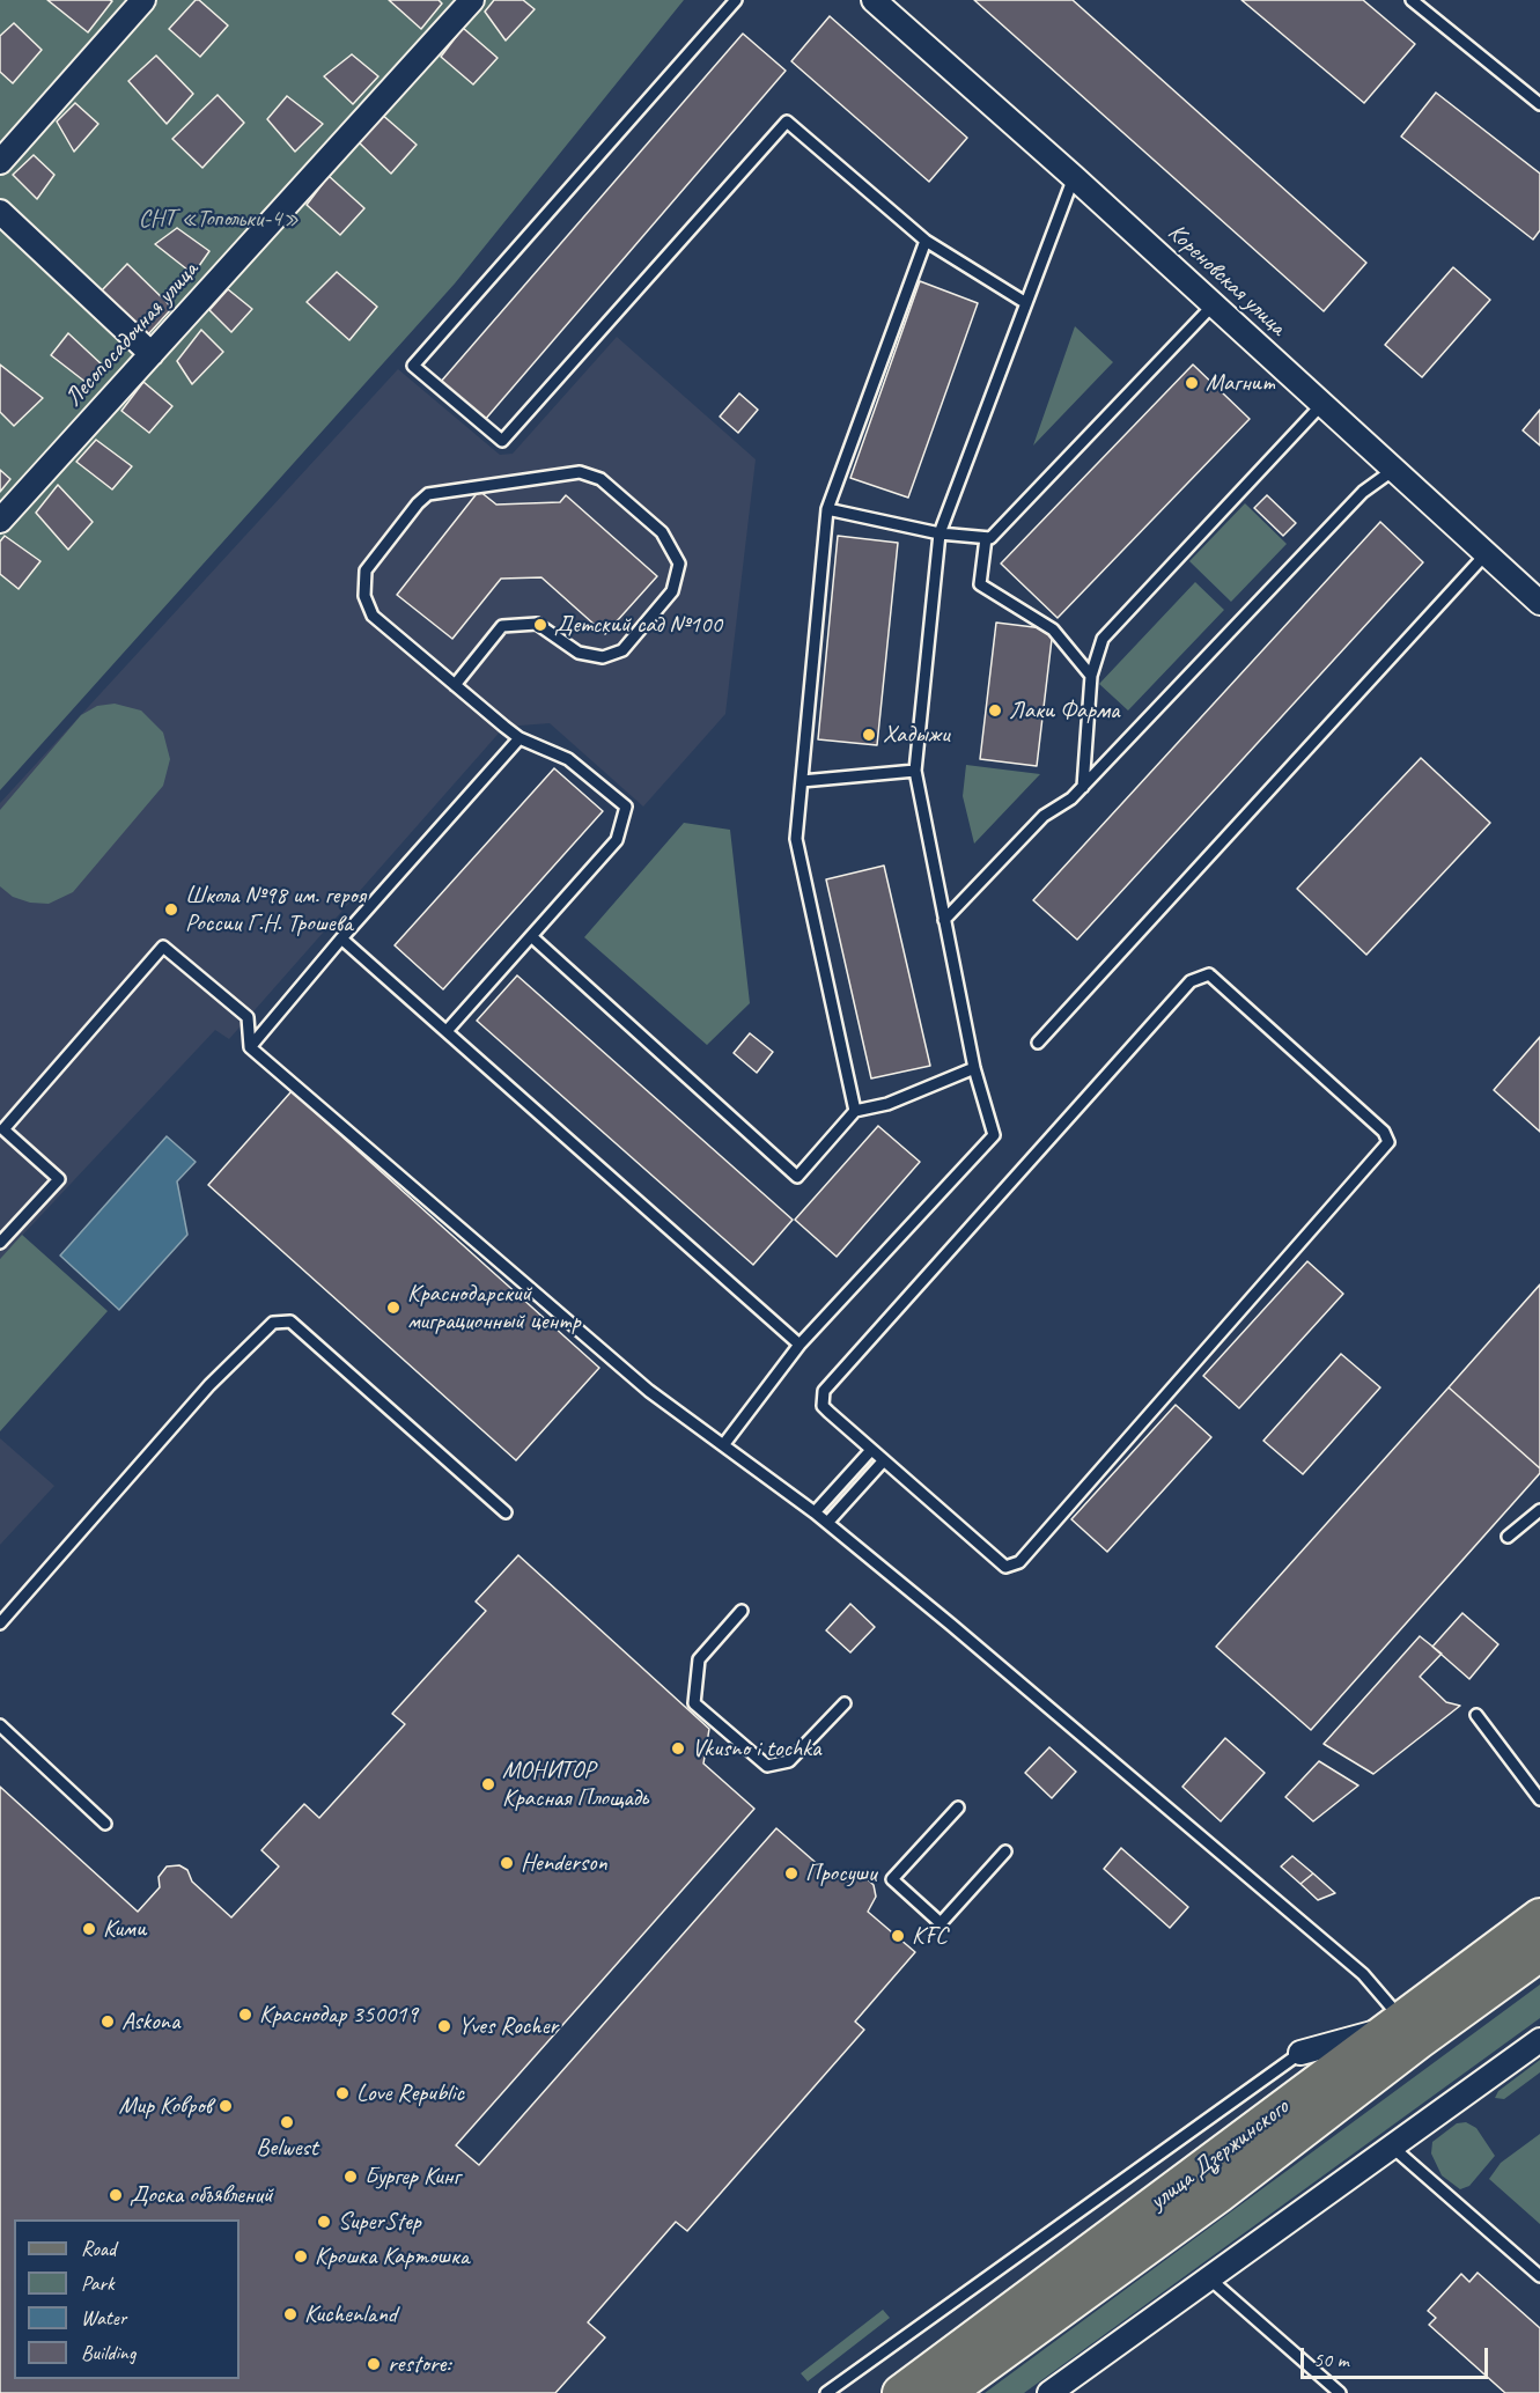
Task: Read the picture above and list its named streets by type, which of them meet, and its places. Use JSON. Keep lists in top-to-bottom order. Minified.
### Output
{"streets":{"main road":["улица Дзержинского"],"street":["Кореновская улица","Лесопосадочная улица"]},"parks":["СНТ «Топольки-4»"],"places":["Магнит","Детский сад №100","Лаки Фарма","Хадыжи","Школа №98 им. героя России Г.Н. Трошева","Краснодарский миграционный центр","Vkusno i tochka","МОНИТОР Красная Площадь","Henderson","Просуши","Кими","KFC","Краснодар 350019","Askona","Yves Rocher","Love Republic","Мир Ковров","Belwest","Бургер Кинг","Доска объявлений","SuperStep","Крошка Картошка","Kuchenland","restore:"],"legend":["Road","Park","Water","Building"],"scale_bar":"50 m"}
